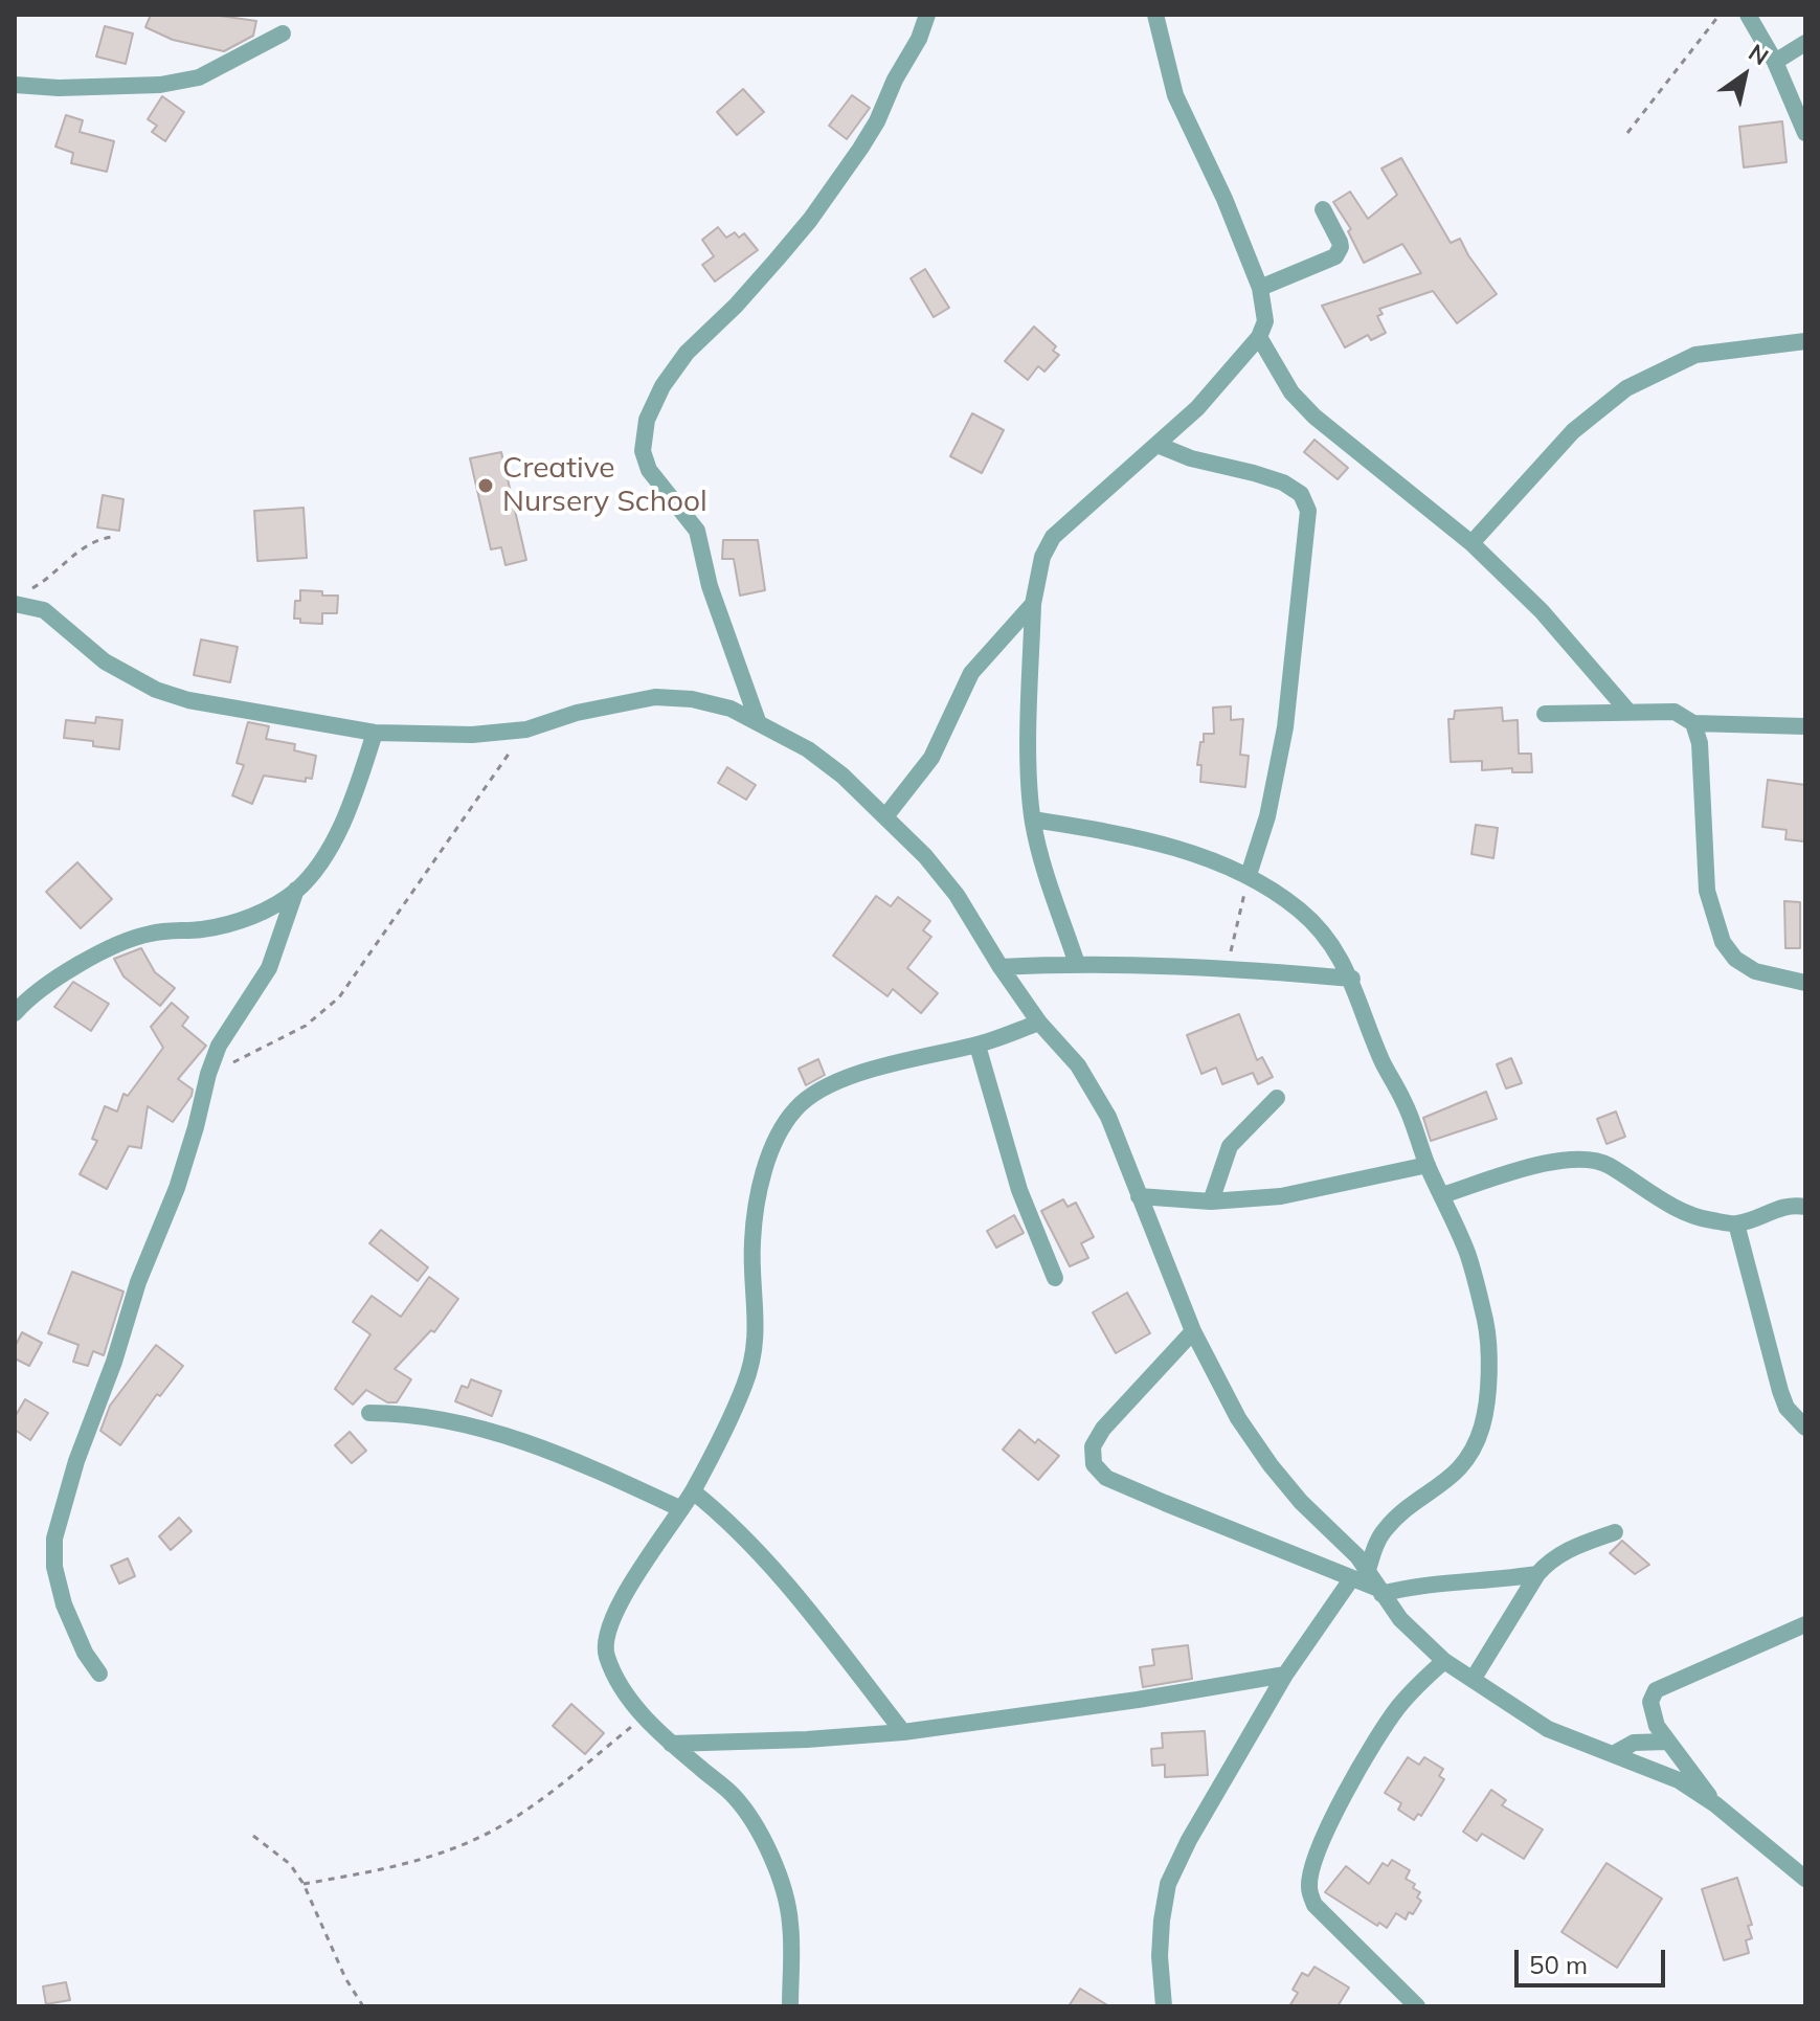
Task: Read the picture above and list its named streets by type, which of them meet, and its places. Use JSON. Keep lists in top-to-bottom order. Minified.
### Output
{"places":["Creative Nursery School"],"scale_bar":"50 m","north":"top right"}
